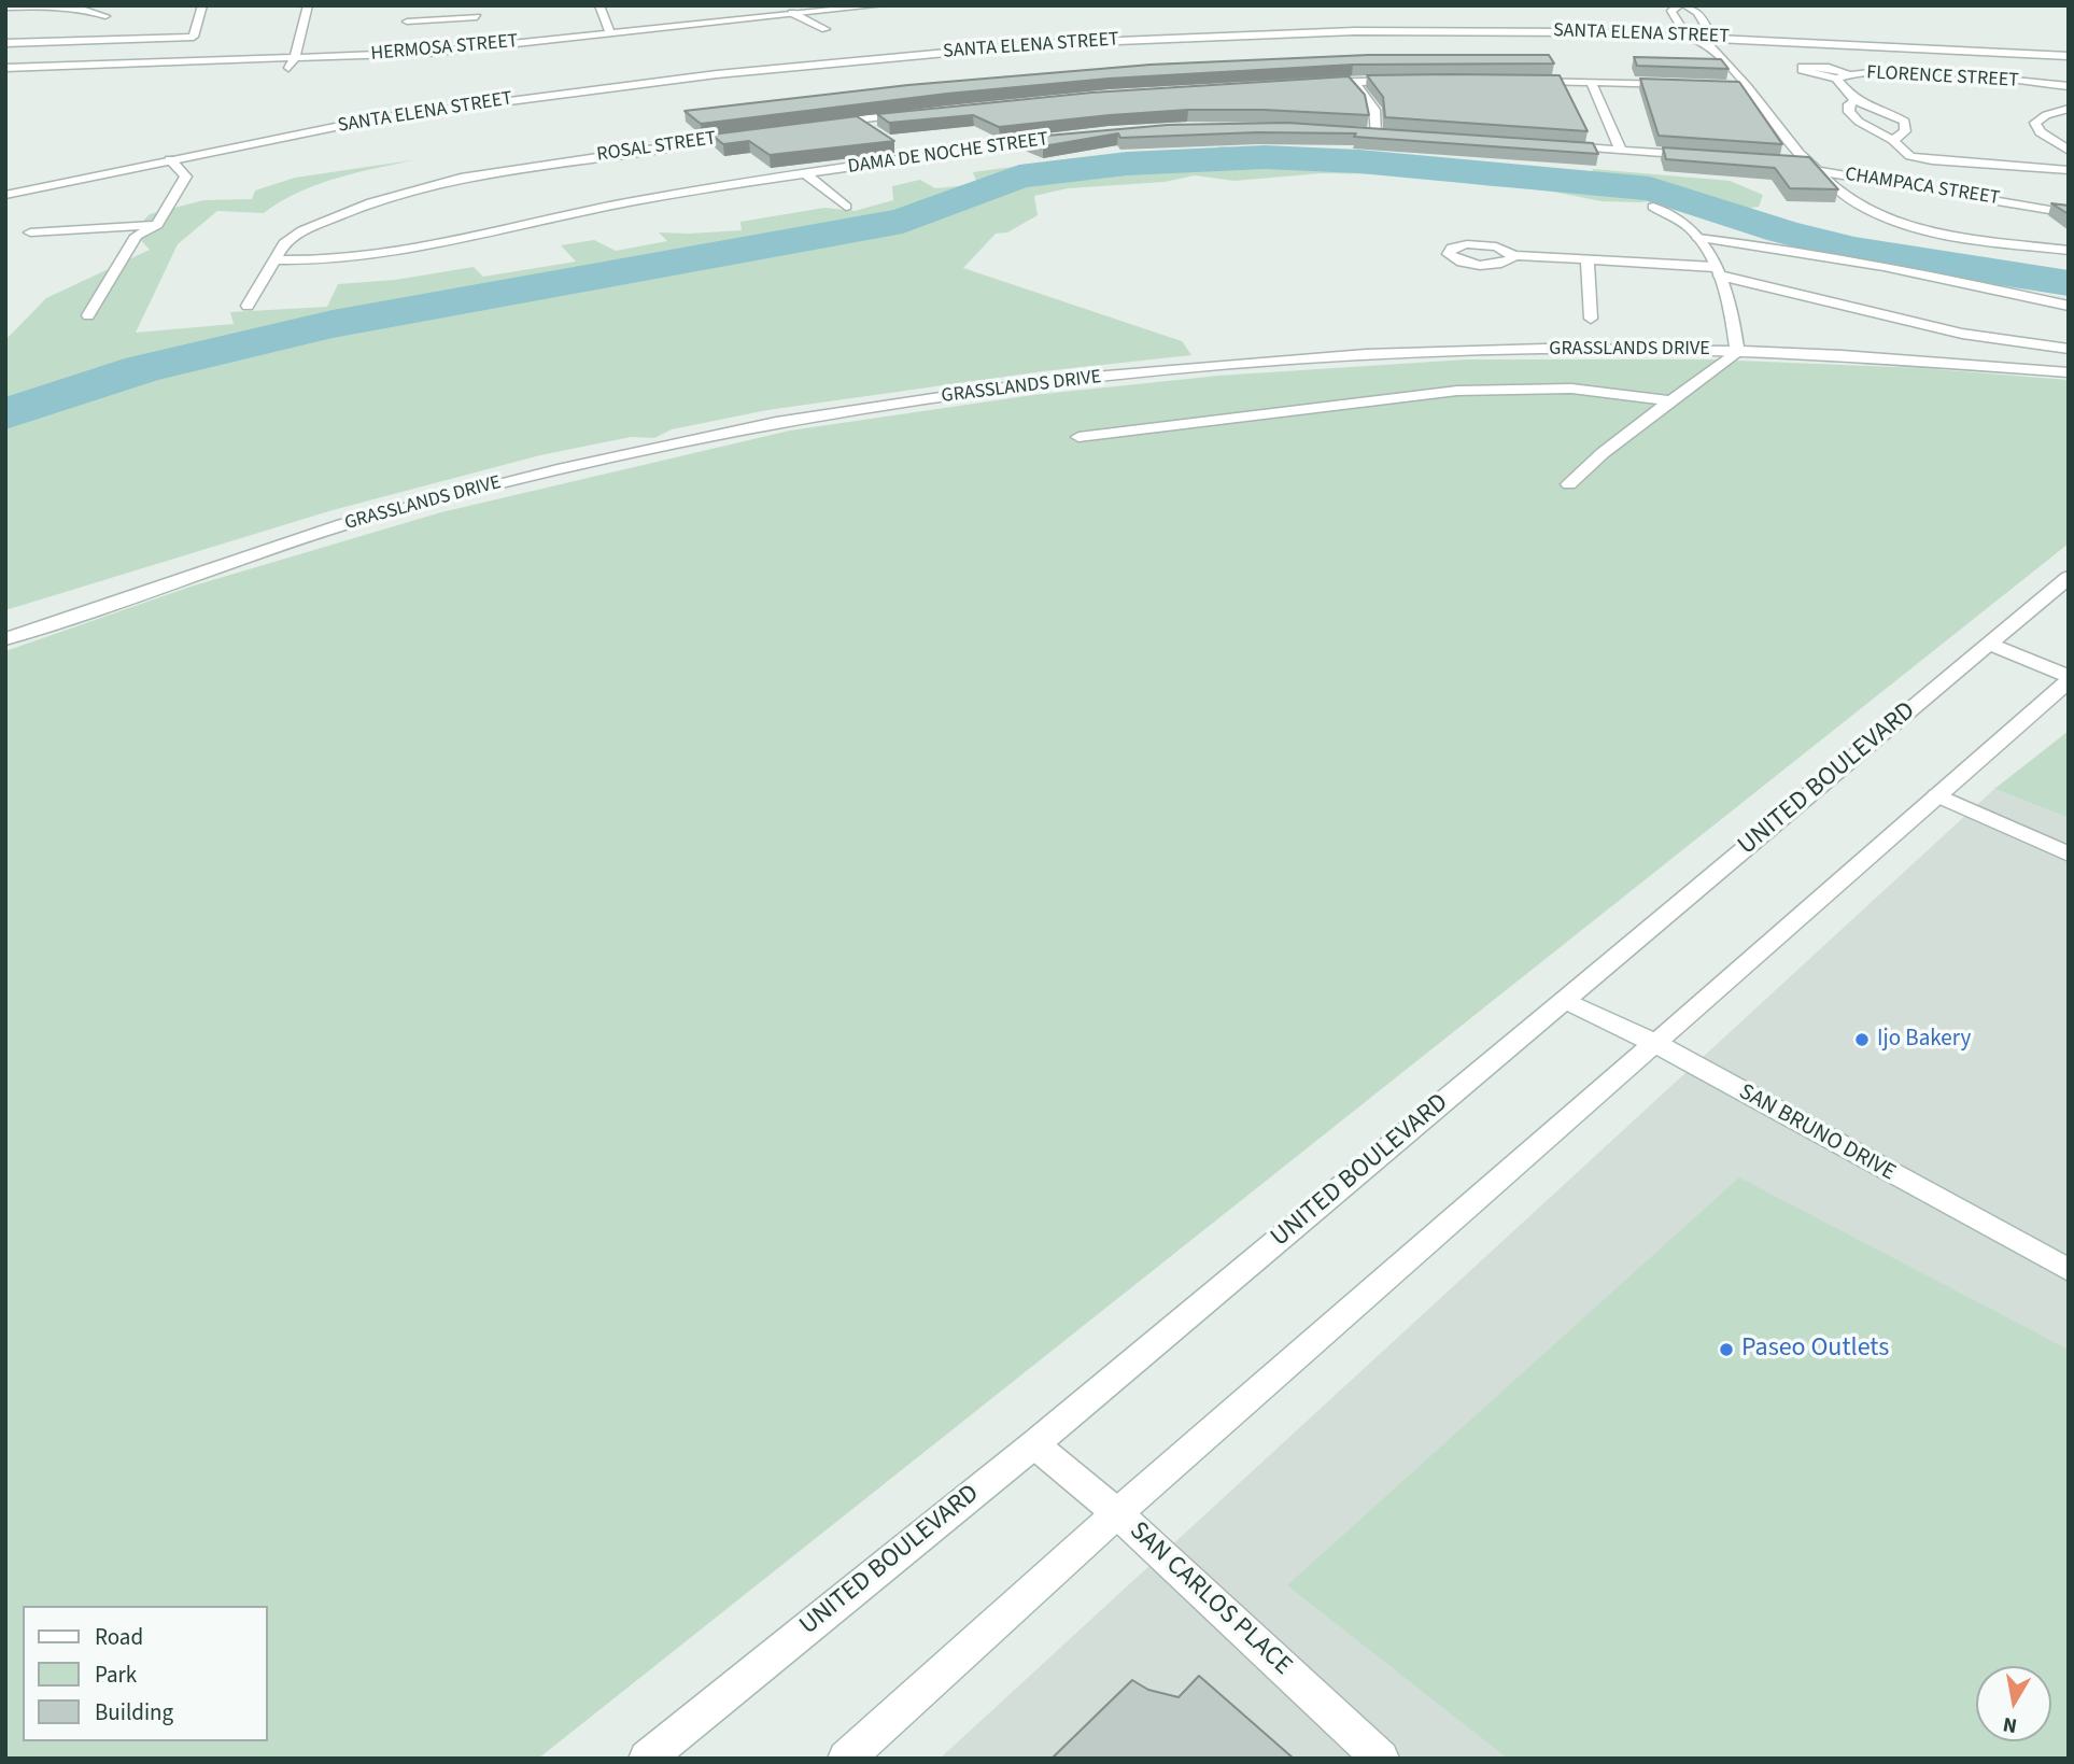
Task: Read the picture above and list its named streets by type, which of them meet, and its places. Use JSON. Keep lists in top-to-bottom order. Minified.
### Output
{"streets":{"street":["SANTA ELENA STREET","HERMOSA STREET","FLORENCE STREET","ROSAL STREET","DAMA DE NOCHE STREET","CHAMPACA STREET","GRASSLANDS DRIVE","UNITED BOULEVARD","SAN BRUNO DRIVE","SAN CARLOS PLACE"]},"crossings":[["ROSAL STREET","DAMA DE NOCHE STREET"],["UNITED BOULEVARD","SAN BRUNO DRIVE"],["UNITED BOULEVARD","SAN CARLOS PLACE"]],"places":["Ijo Bakery","Paseo Outlets"],"legend":["Road","Park","Building"],"north":"bottom"}
